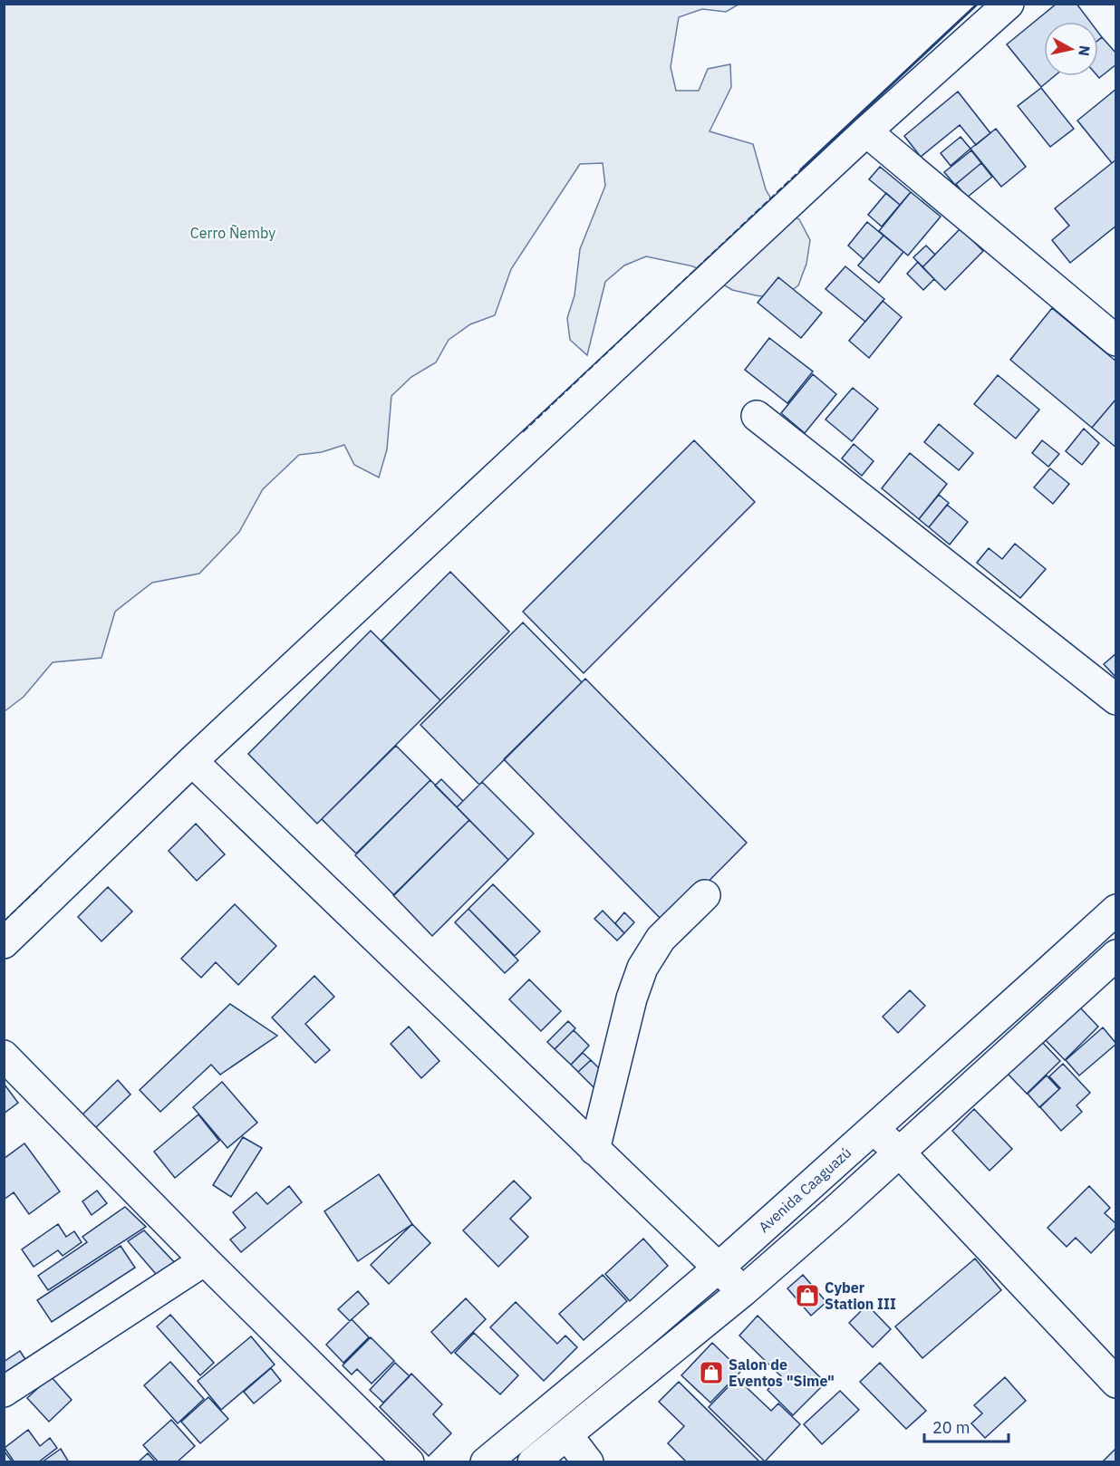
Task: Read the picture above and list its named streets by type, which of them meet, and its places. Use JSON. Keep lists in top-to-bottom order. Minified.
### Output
{"streets":{"street":["Avenida Caaguazú"]},"parks":["Cerro Ñemby"],"places":{"shop":["Cyber Station III","Salon de Eventos \"Sime\""]},"scale_bar":"20 m","north":"right"}
